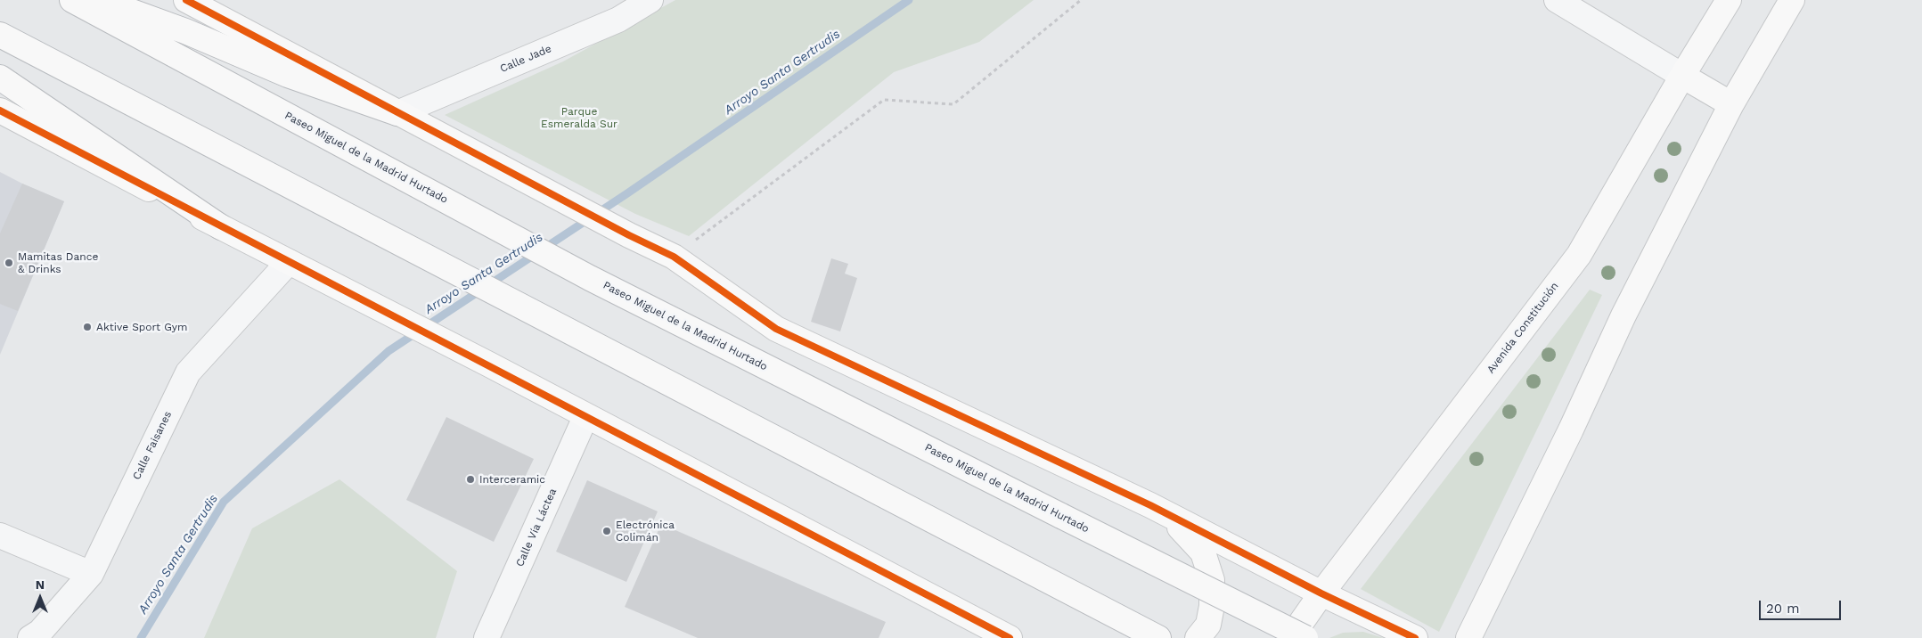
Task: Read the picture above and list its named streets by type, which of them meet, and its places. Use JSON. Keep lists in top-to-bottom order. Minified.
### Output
{"streets":{"main road":["Paseo Miguel de la Madrid Hurtado","Avenida Constitución"],"street":["Calle Jade","Calle Faisanes","Calle Vía Láctea"]},"water":["Arroyo Santa Gertrudis"],"parks":["Parque Esmeralda Sur"],"places":["Mamitas Dance & Drinks","Aktive Sport Gym","Interceramic","Electrónica Colimán"],"scale_bar":"20 m","north":"top"}
